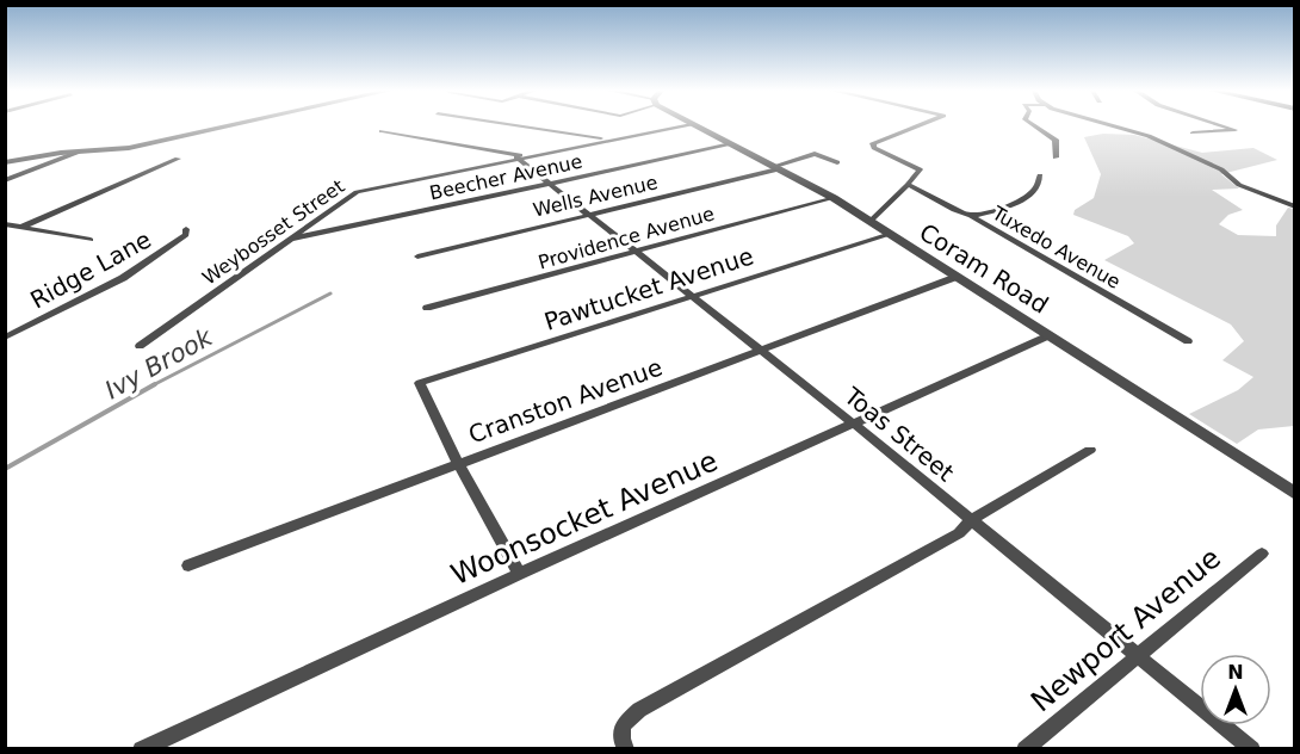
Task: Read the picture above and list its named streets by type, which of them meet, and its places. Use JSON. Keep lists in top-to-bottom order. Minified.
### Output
{"streets":{"street":["Beecher Avenue","Wells Avenue","Weybosset Street","Providence Avenue","Tuxedo Avenue","Coram Road","Ridge Lane","Pawtucket Avenue","Cranston Avenue","Toas Street","Woonsocket Avenue","Newport Avenue"]},"crossings":[["Beecher Avenue","Weybosset Street"],["Beecher Avenue","Coram Road"],["Beecher Avenue","Toas Street"],["Wells Avenue","Coram Road"],["Wells Avenue","Toas Street"],["Weybosset Street","Toas Street"],["Providence Avenue","Coram Road"],["Providence Avenue","Toas Street"],["Coram Road","Pawtucket Avenue"],["Coram Road","Cranston Avenue"],["Coram Road","Woonsocket Avenue"],["Pawtucket Avenue","Cranston Avenue"],["Pawtucket Avenue","Toas Street"],["Cranston Avenue","Toas Street"],["Toas Street","Woonsocket Avenue"],["Toas Street","Newport Avenue"]],"water":["Ivy Brook"],"north":"top"}
